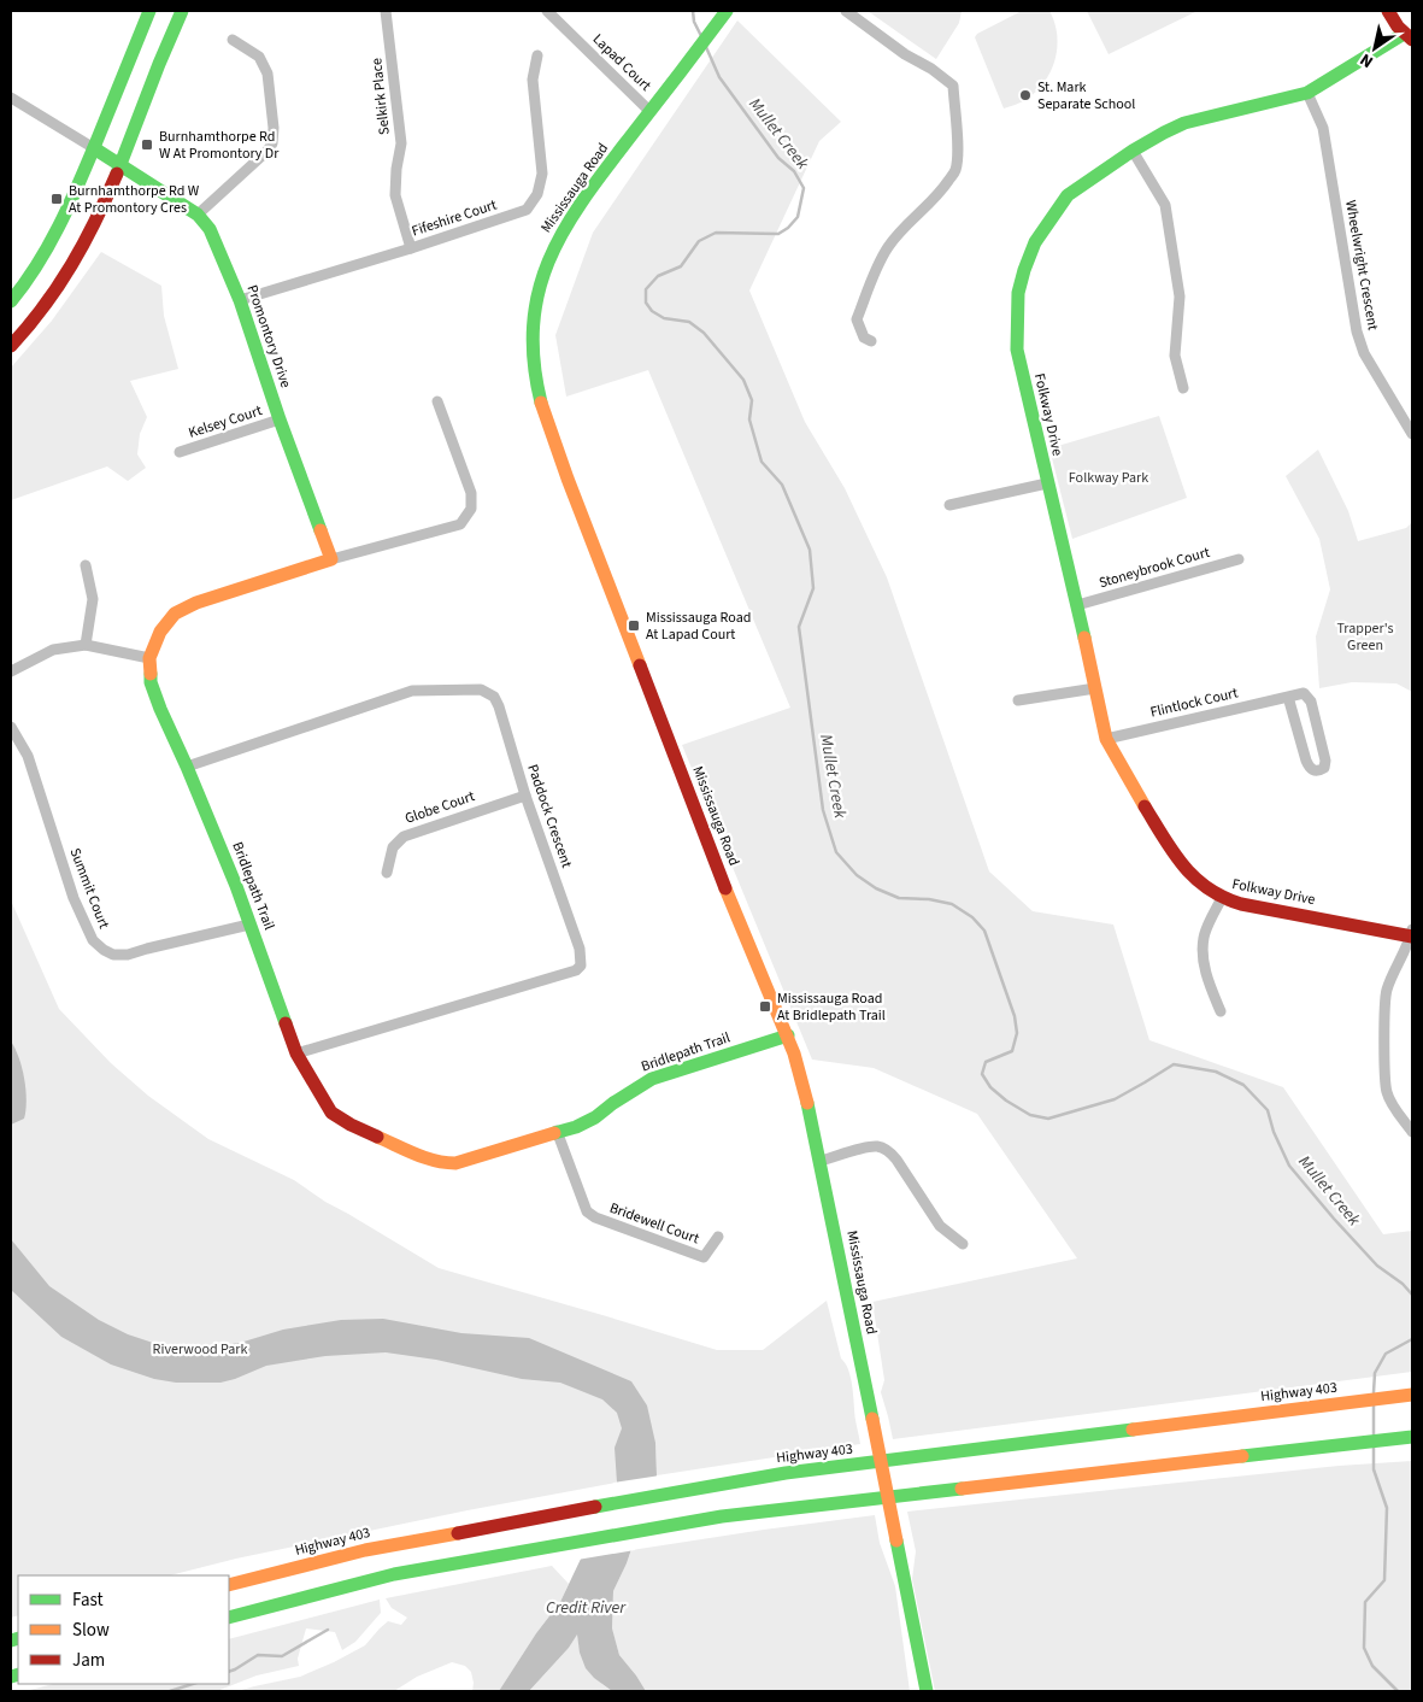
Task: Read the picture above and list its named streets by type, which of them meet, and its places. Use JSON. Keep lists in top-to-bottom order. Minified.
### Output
{"streets":{"main road":["Mississauga Road","Promontory Drive","Folkway Drive","Bridlepath Trail","Highway 403"],"street":["Lapad Court","Selkirk Place","Fifeshire Court","Wheelwright Crescent","Kelsey Court","Stoneybrook Court","Flintlock Court","Globe Court","Paddock Crescent","Summit Court","Bridewell Court"]},"crossings":[["Lapad Court","Mississauga Road"],["Selkirk Place","Fifeshire Court"],["Mississauga Road","Bridlepath Trail"],["Fifeshire Court","Promontory Drive"],["Wheelwright Crescent","Folkway Drive"],["Promontory Drive","Kelsey Court"],["Folkway Drive","Stoneybrook Court"],["Folkway Drive","Flintlock Court"],["Globe Court","Paddock Crescent"],["Paddock Crescent","Bridlepath Trail"],["Bridlepath Trail","Summit Court"],["Bridlepath Trail","Bridewell Court"]],"water":["Mullet Creek","Credit River"],"parks":["Folkway Park","Trapper's Green","Riverwood Park"],"places":{"other":["St. Mark Separate School"],"transit":["Burnhamthorpe Rd W At Promontory Dr","Burnhamthorpe Rd W At Promontory Cres","Mississauga Road At Lapad Court","Mississauga Road At Bridlepath Trail"]},"legend":["Fast","Slow","Jam"],"north":"bottom left"}
